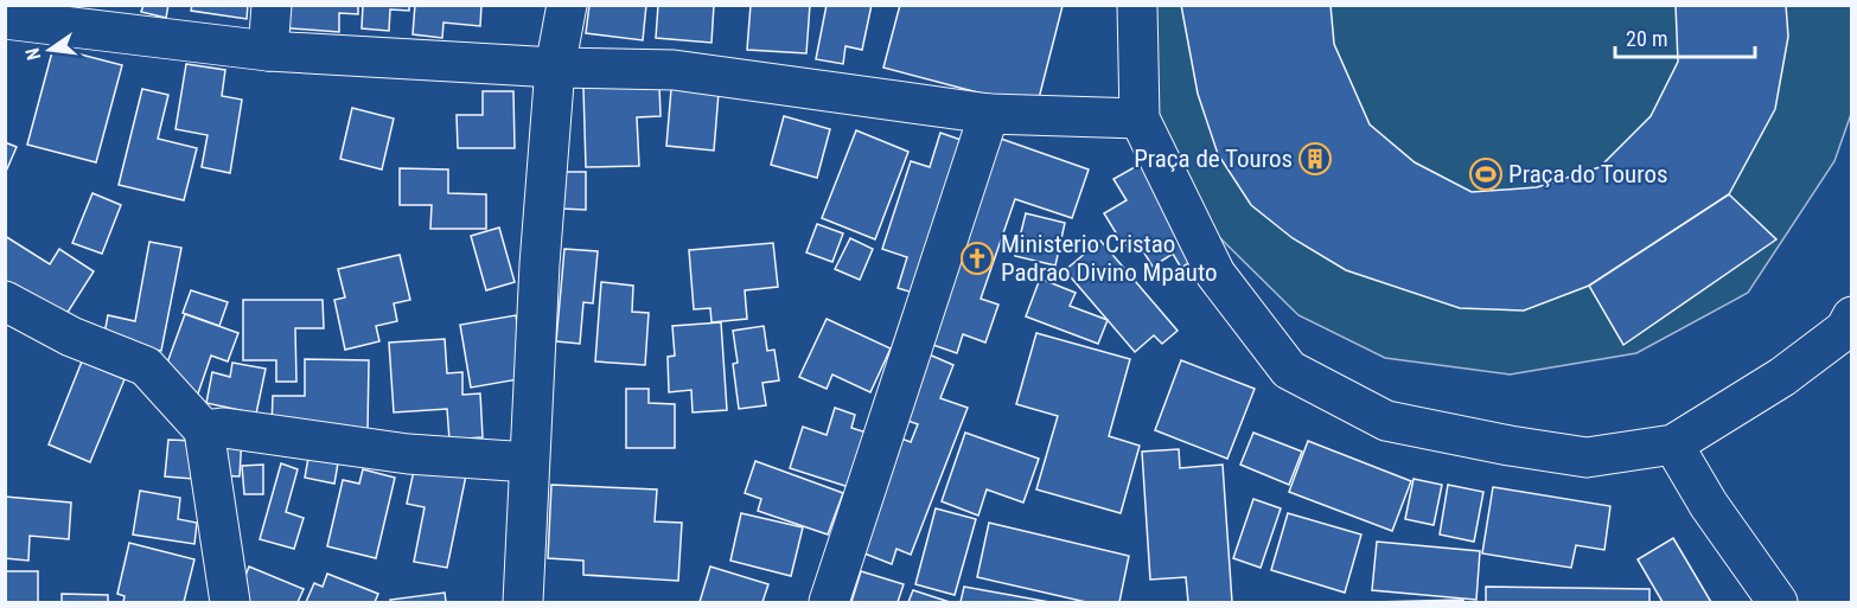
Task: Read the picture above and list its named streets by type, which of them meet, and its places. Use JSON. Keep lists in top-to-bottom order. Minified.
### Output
{"places":{"building":["Praça de Touros"],"sports":["Praça do Touros"],"church":["Ministerio Cristao Padrao Divino Mpauto"]},"scale_bar":"20 m","north":"left"}
